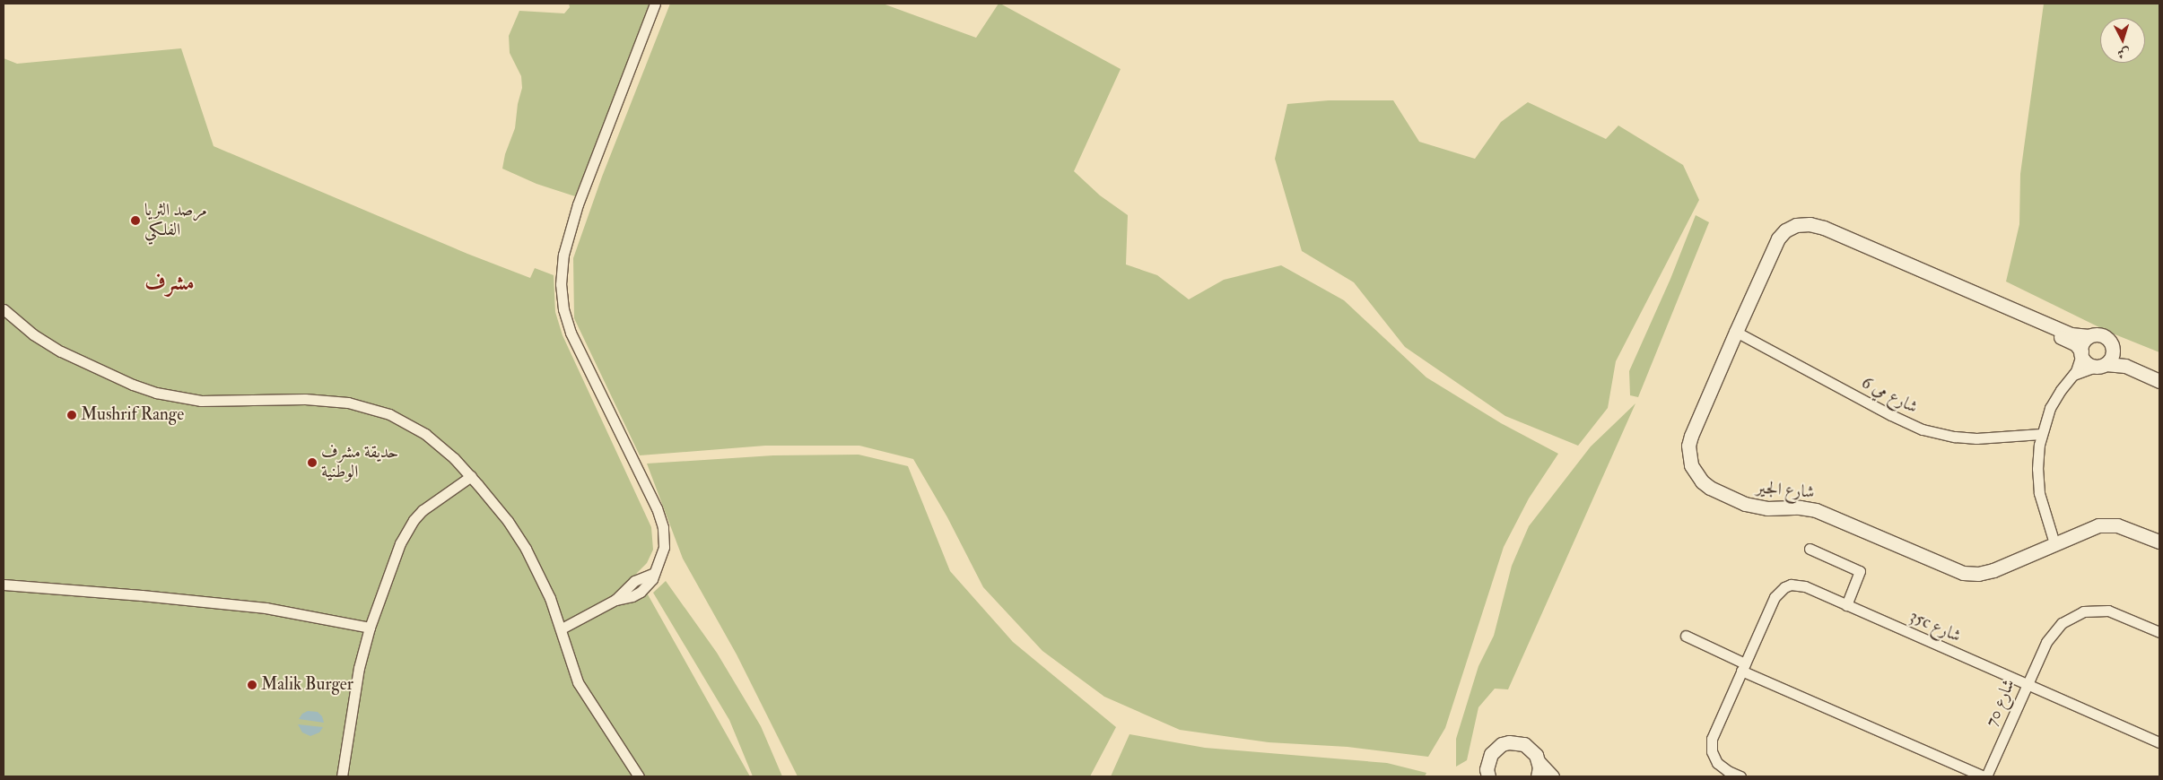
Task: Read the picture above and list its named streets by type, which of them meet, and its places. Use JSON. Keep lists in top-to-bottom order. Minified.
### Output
{"streets":{"street":["شارع مي 6","شارع الجير","35c شارع","شارع 70"]},"crossings":[["شارع مي 6","شارع الجير"],["35c شارع","شارع 70"]],"districts":["مشرف"],"places":["مرصد الثريا الفلكي","Mushrif Range","حديقة مشرف الوطنية","Malik Burger"],"north":"bottom"}
